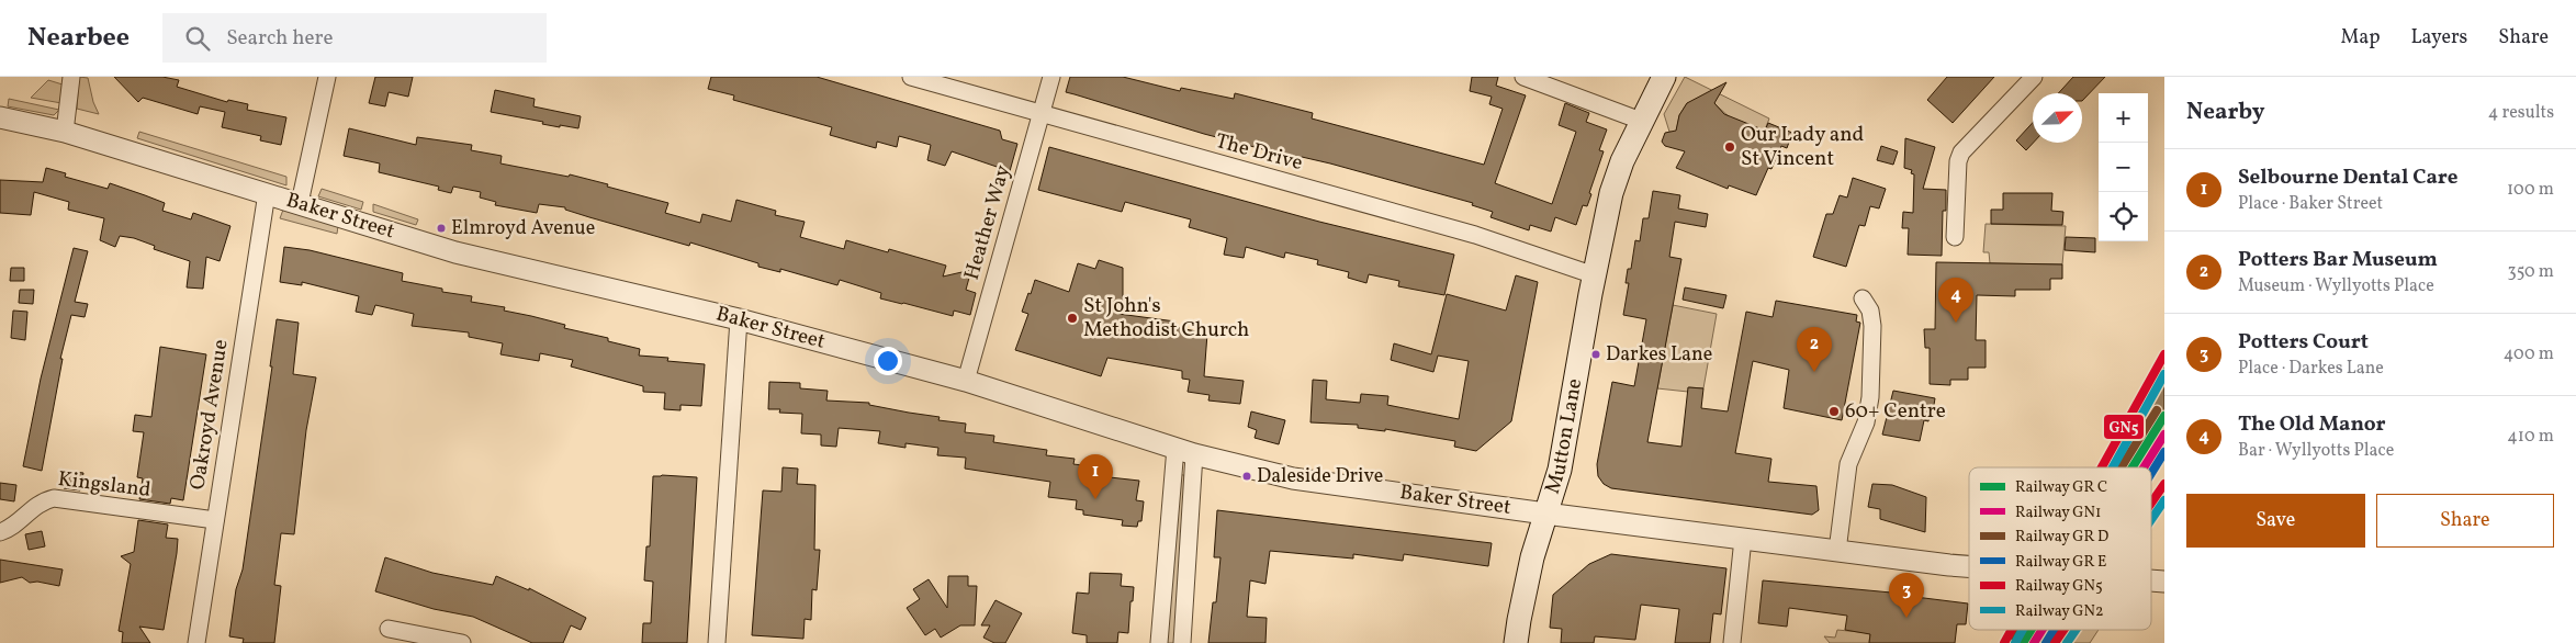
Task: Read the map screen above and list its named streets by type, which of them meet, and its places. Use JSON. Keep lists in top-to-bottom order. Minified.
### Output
{"streets":{"main road":["Mutton Lane"],"street":["The Drive","Baker Street","Heather Way","Oakroyd Avenue","Kingsland"]},"crossings":[["The Drive","Heather Way"],["The Drive","Mutton Lane"],["Baker Street","Heather Way"],["Baker Street","Oakroyd Avenue"],["Baker Street","Mutton Lane"],["Oakroyd Avenue","Kingsland"]],"places":["Our Lady and St Vincent","Elmroyd Avenue","St John's Methodist Church","Darkes Lane","60+ Centre","Daleside Drive"],"lines":["rail line GN5","rail line GN2","rail line GN1"],"legend":["Railway GR C","Railway GN1","Railway GR D","Railway GR E","Railway GN5","Railway GN2"],"north":"top right","page":{"header":"Nearbee","search":"Search here","nav":["Map","Layers","Share"],"heading":["Nearby","4 results"],"map_buttons":["+","−"],"list":[{"mark":"1","name":"Selbourne Dental Care","note":"Place · Baker Street","value":"100 m"},{"mark":"2","name":"Potters Bar Museum","note":"Museum · Wyllyotts Place","value":"350 m"},{"mark":"3","name":"Potters Court","note":"Place · Darkes Lane","value":"400 m"},{"mark":"4","name":"The Old Manor","note":"Bar · Wyllyotts Place","value":"410 m"}],"pins":["4","2","1","3"],"buttons":["Save","Share"]}}
